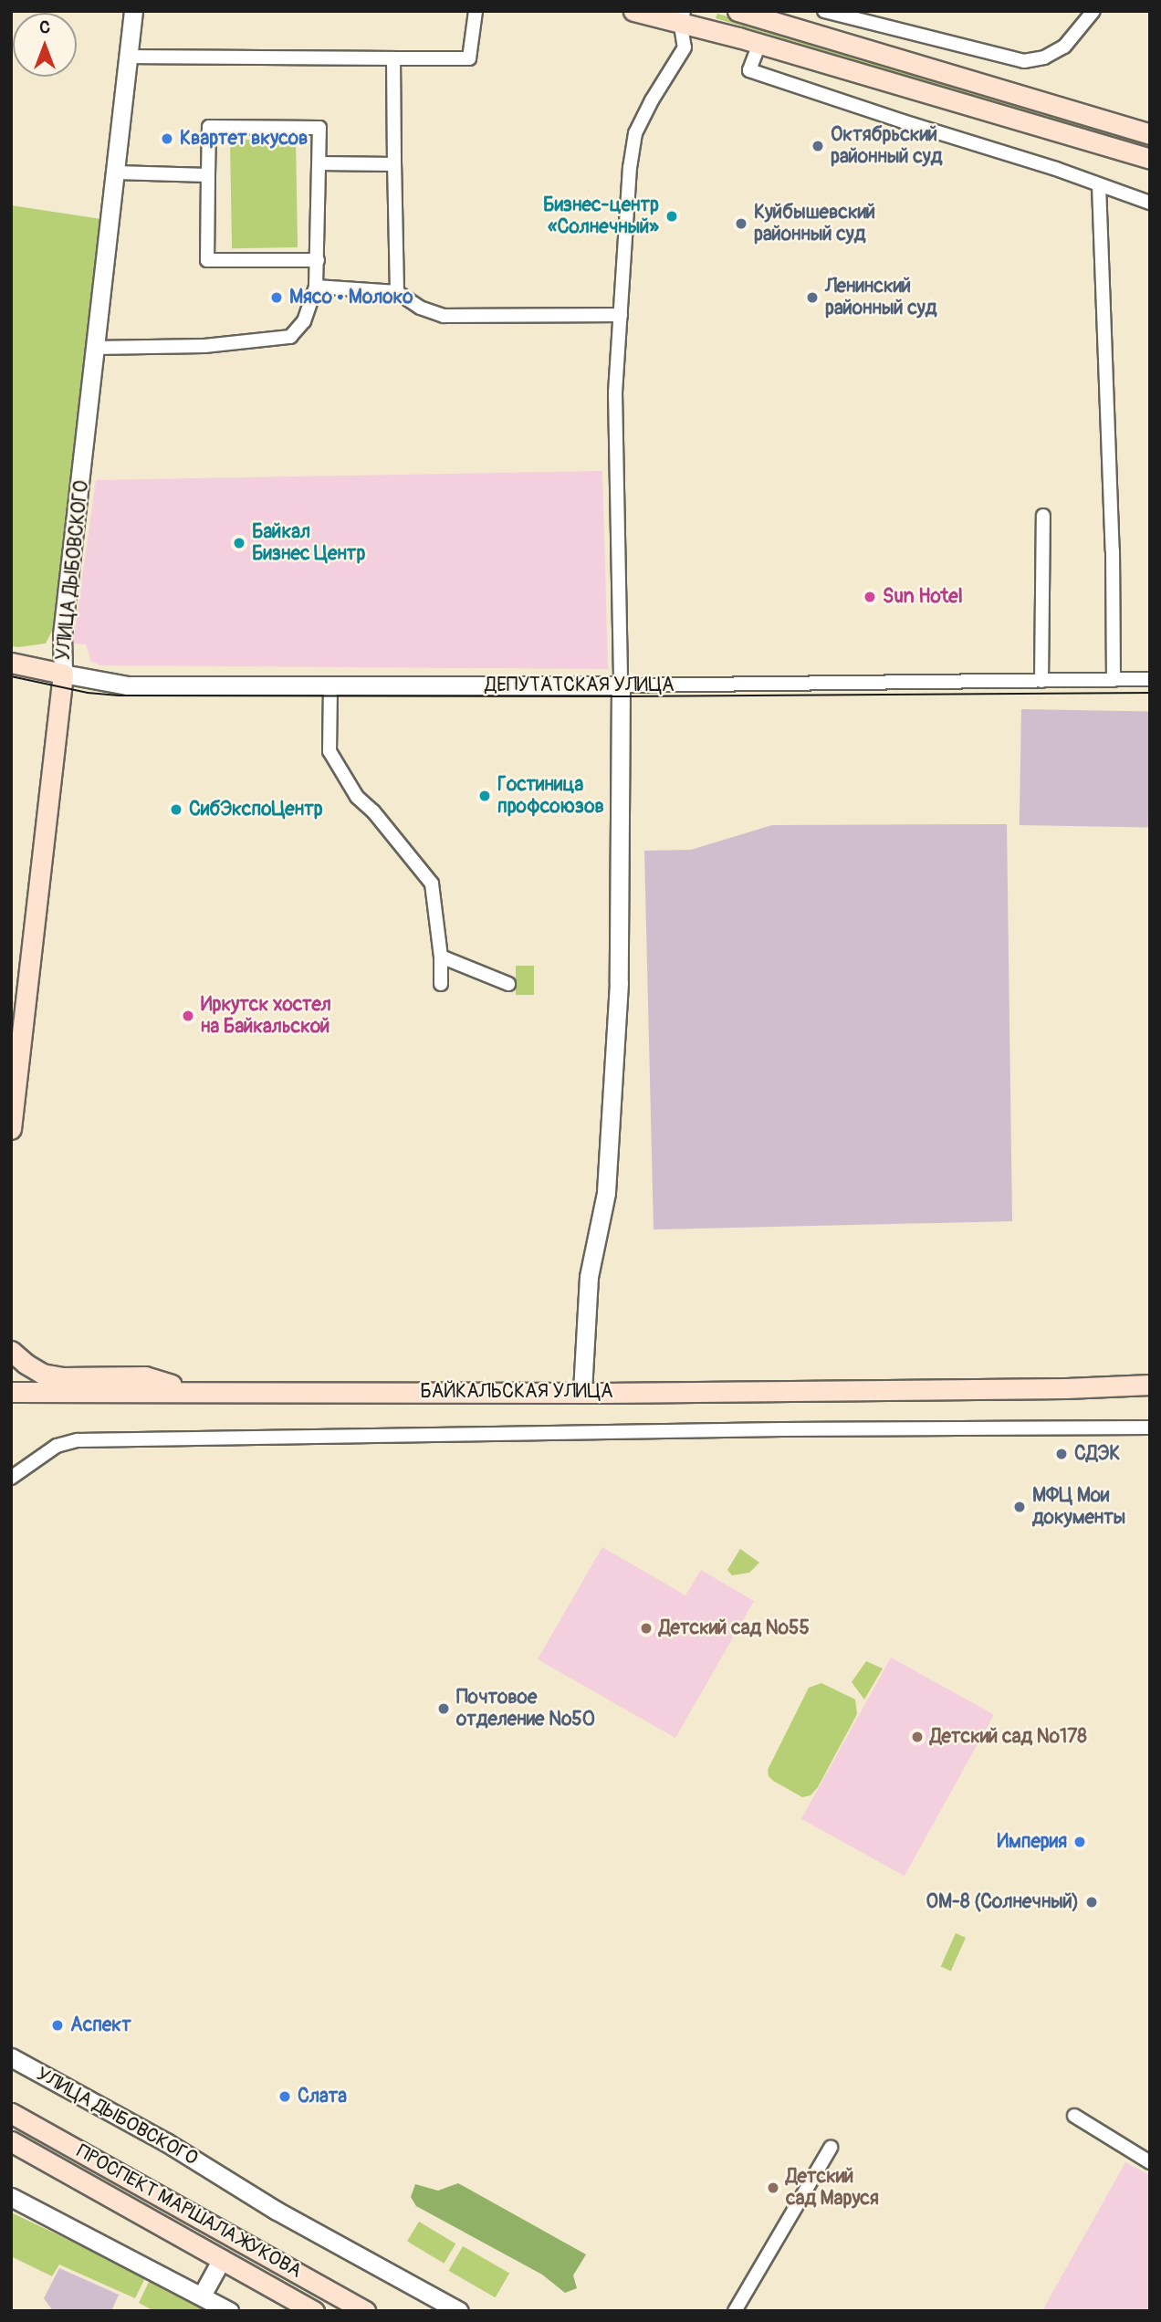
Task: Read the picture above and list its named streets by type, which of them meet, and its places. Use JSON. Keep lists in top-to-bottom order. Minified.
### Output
{"streets":{"main road":["УЛИЦА ДЫБОВСКОГО","ДЕПУТАТСКАЯ УЛИЦА","БАЙКАЛЬСКАЯ УЛИЦА","ПРОСПЕКТ МАРШАЛА ЖУКОВА"]},"crossings":[["УЛИЦА ДЫБОВСКОГО","ДЕПУТАТСКАЯ УЛИЦА"]],"places":["Квартет вкусов","Октябрьский районный суд","Бизнес-центр «Солнечный»","Куйбышевский районный суд","Мясо • Молоко","Ленинский районный суд","Байкал Бизнес Центр","Sun Hotel","Гостиница профсоюзов","СибЭкспоЦентр","Иркутск хостел на Байкальской","СДЭК","МФЦ Мои документы","Детский сад №55","Почтовое отделение №50","Детский сад №178","Империя","ОМ-8 (Солнечный)","Аспект","Слата","Детский сад Маруся"],"north":"top"}
